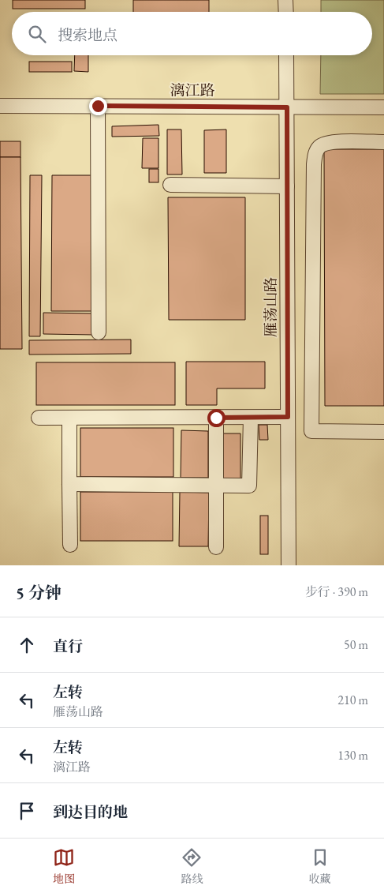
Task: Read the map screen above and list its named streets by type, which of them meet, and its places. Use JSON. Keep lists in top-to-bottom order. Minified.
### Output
{"streets":{"street":["漓江路","雁荡山路"]},"crossings":[["漓江路","雁荡山路"]],"page":{"search":"搜索地点","heading":["5 分钟","步行 · 390 m"],"list":[["直行","50 m"],["左转","雁荡山路","210 m"],["左转","漓江路","130 m"],"到达目的地"],"nav":["地图","路线","收藏"]}}
